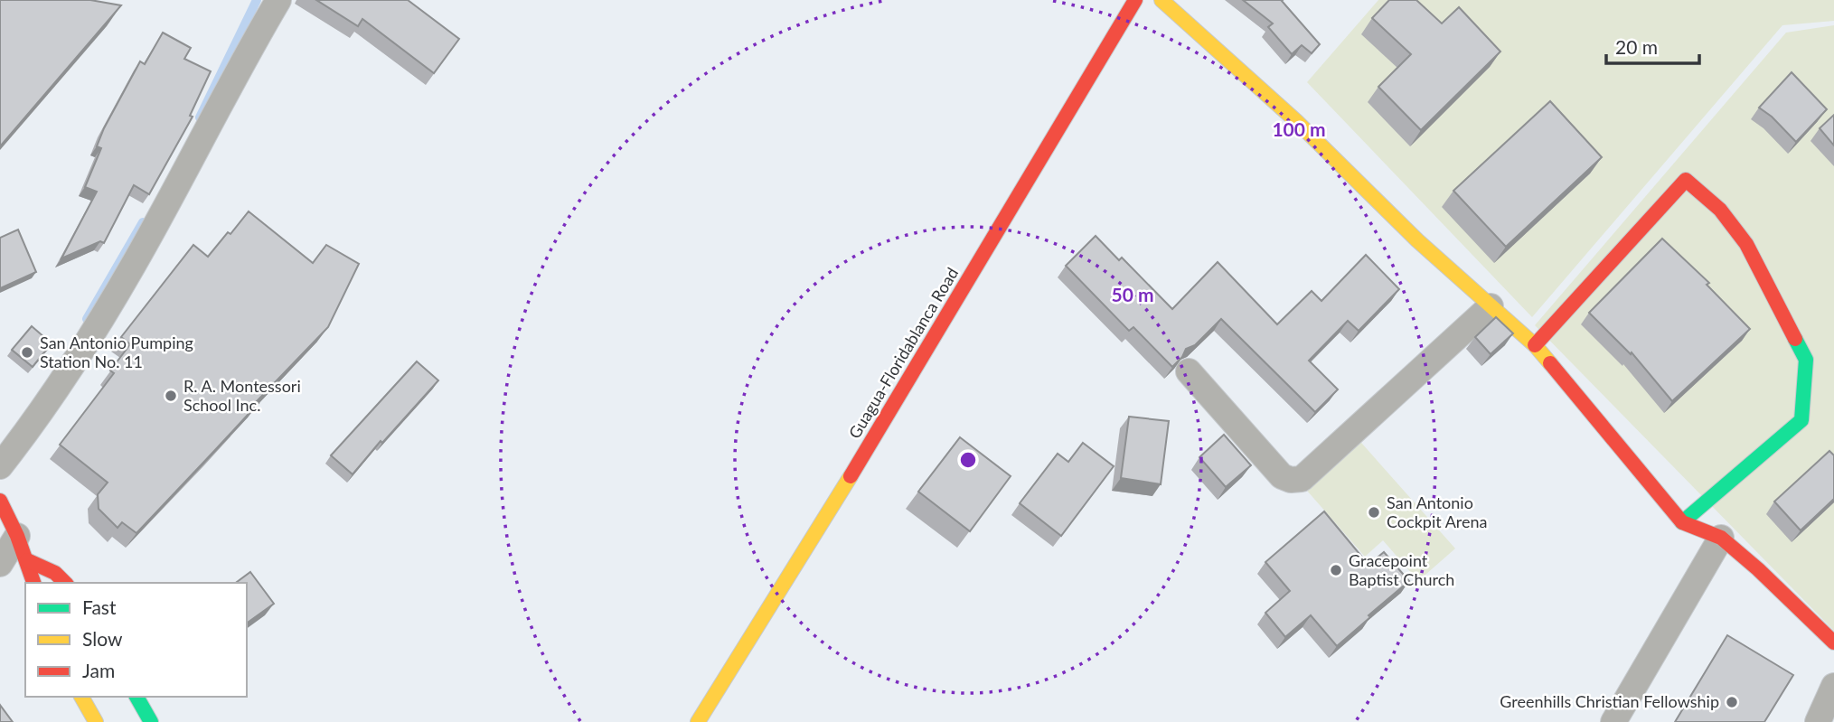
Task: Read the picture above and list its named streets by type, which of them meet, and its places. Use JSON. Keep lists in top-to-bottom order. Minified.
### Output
{"streets":{"main road":["Guagua-Floridablanca Road"]},"places":["San Antonio Pumping Station No. 11","R. A. Montessori School Inc.","San Antonio Cockpit Arena","Gracepoint Baptist Church","Greenhills Christian Fellowship"],"legend":["Fast","Slow","Jam"],"scale_bar":"20 m","rings":["100 m","50 m"]}
